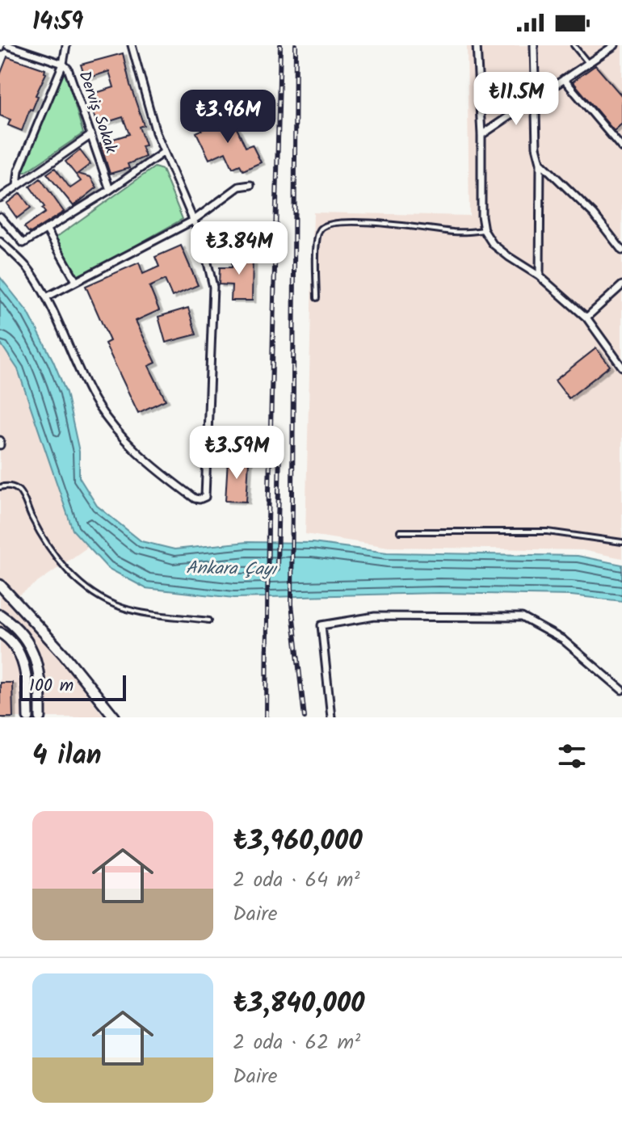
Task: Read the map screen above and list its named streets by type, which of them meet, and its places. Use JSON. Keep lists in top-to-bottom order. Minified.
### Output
{"streets":{"street":["Derviş Sokak"]},"water":["Ankara Çayı"],"scale_bar":"100 m","page":{"status":"14:59","price":["₺11.5M","₺3.96M","₺3.84M","₺3.59M"],"scale":"100 m","heading":"4 ilan","list":[{"name":"₺3,960,000","note":"2 oda · 64 m² · Daire"},{"name":"₺3,840,000","note":"2 oda · 62 m² · Daire"}]}}
